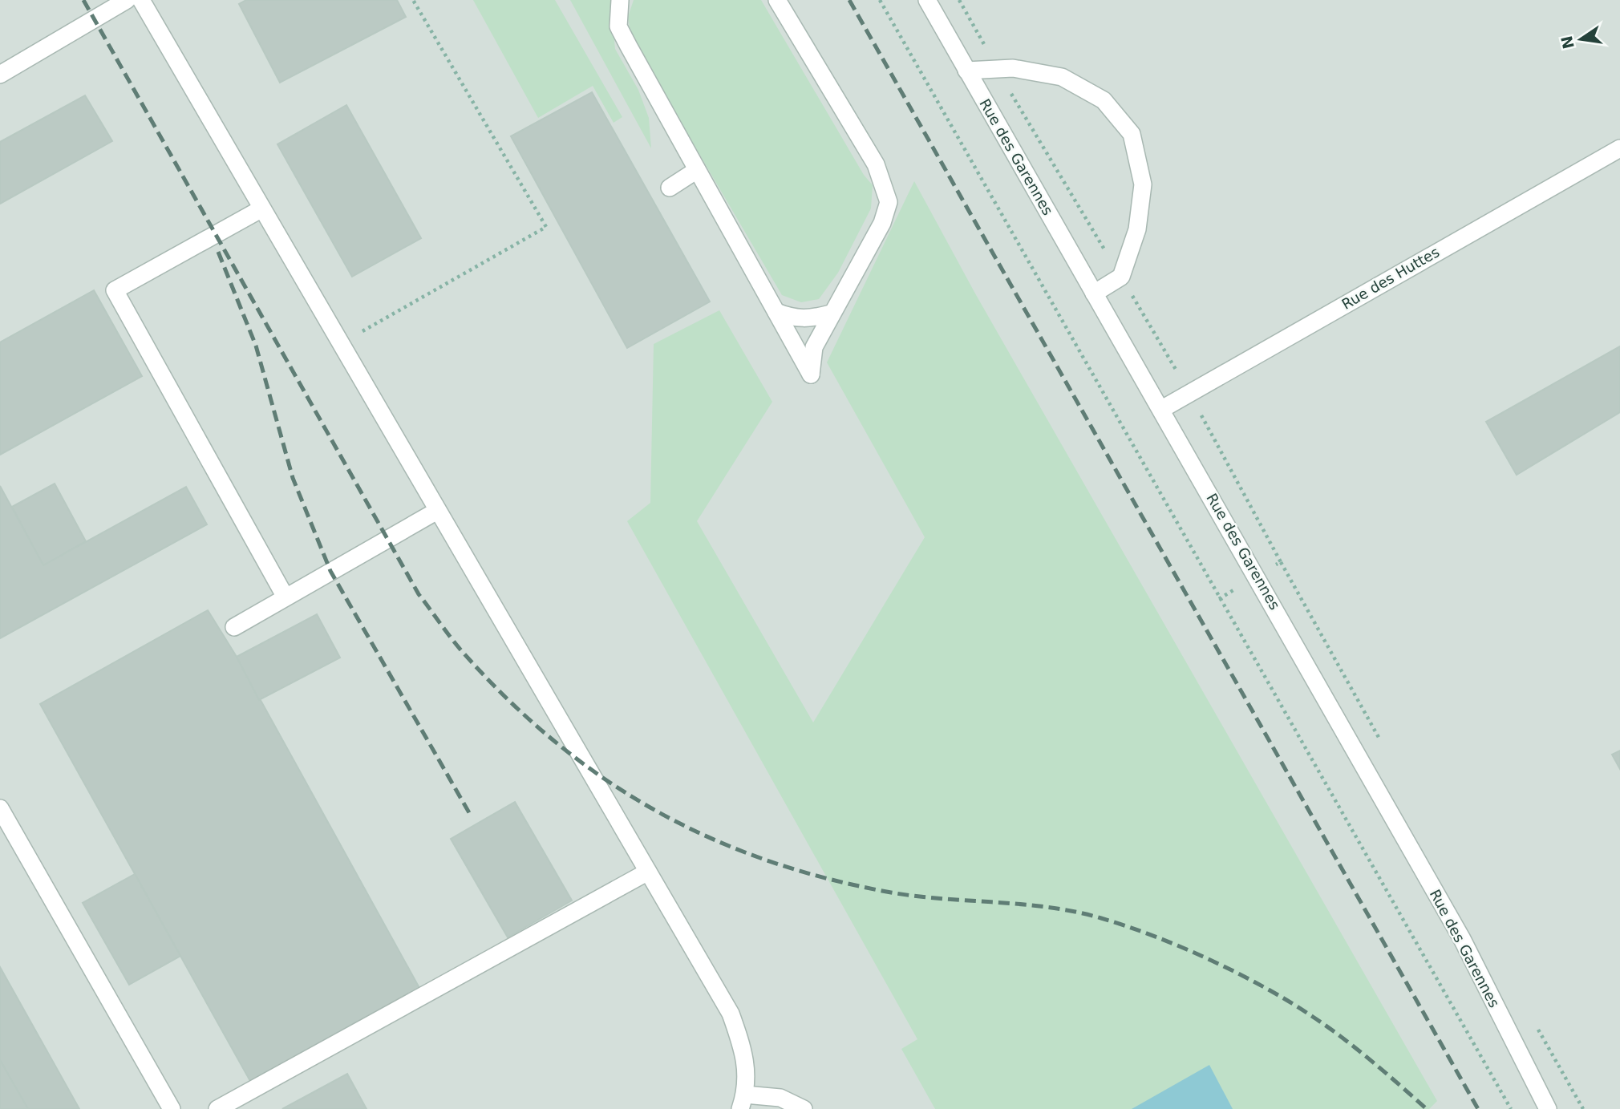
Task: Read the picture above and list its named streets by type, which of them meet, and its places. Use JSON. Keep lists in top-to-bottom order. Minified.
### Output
{"streets":{"street":["Rue des Garennes","Rue des Huttes"]},"crossings":[["Rue des Garennes","Rue des Huttes"]],"north":"left"}
